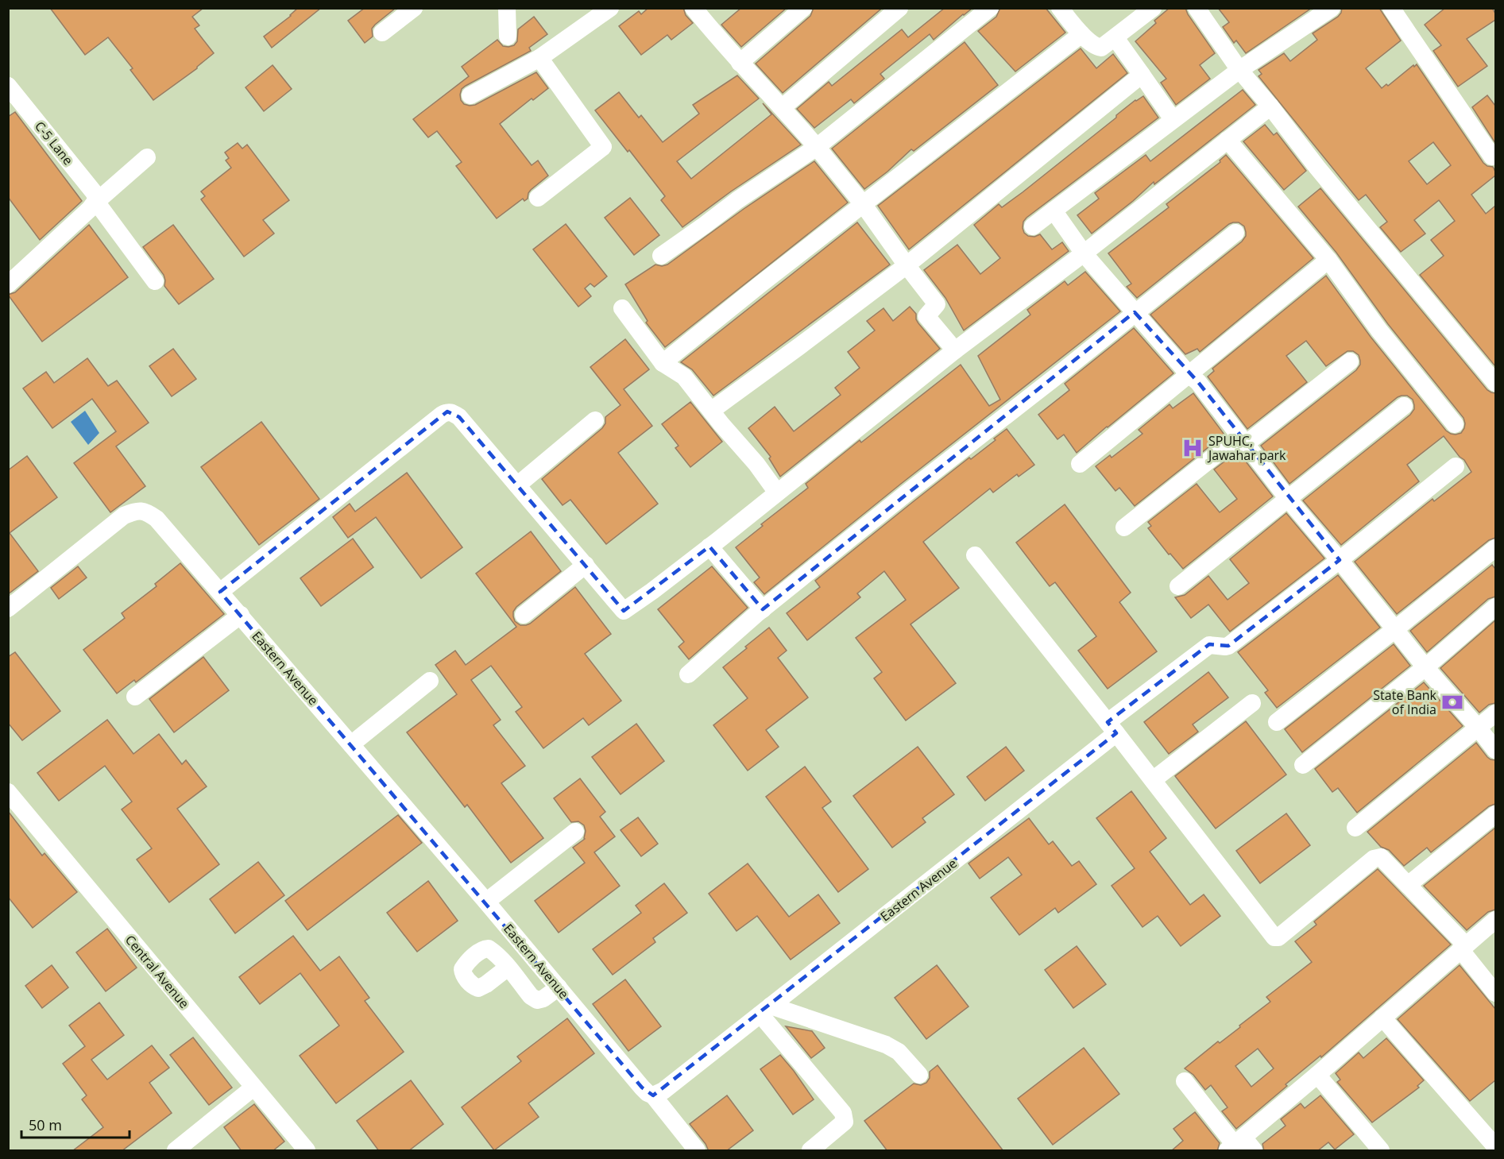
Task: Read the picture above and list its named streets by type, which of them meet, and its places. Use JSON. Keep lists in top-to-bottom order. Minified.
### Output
{"streets":{"street":["C-5 Lane","Eastern Avenue","Central Avenue"]},"places":{"hospital":["SPUHC, Jawahar park"],"bank":["State Bank of India"]},"scale_bar":"50 m"}
